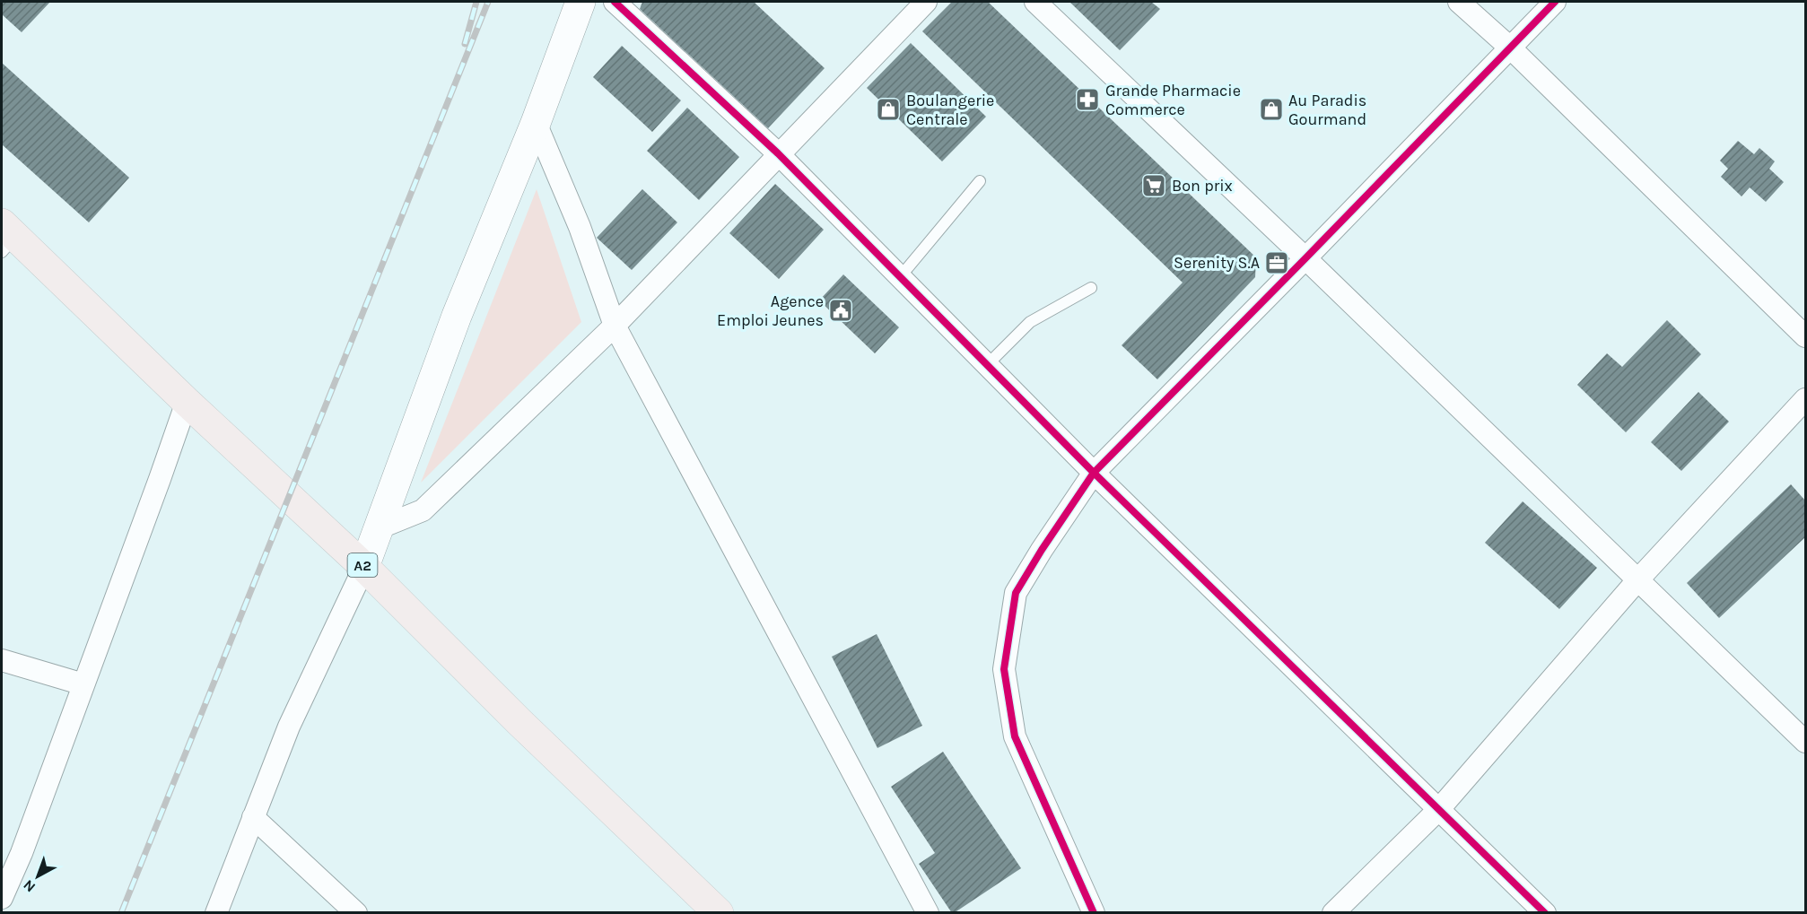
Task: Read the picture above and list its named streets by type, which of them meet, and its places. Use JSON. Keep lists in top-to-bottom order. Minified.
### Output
{"streets":{"main road":["A2"]},"places":{"pharmacy":["Grande Pharmacie Commerce"],"shop":["Boulangerie Centrale","Au Paradis Gourmand"],"supermarket":["Bon prix"],"office":["Serenity S.A"],"public building":["Agence Emploi Jeunes"]},"north":"bottom left"}
